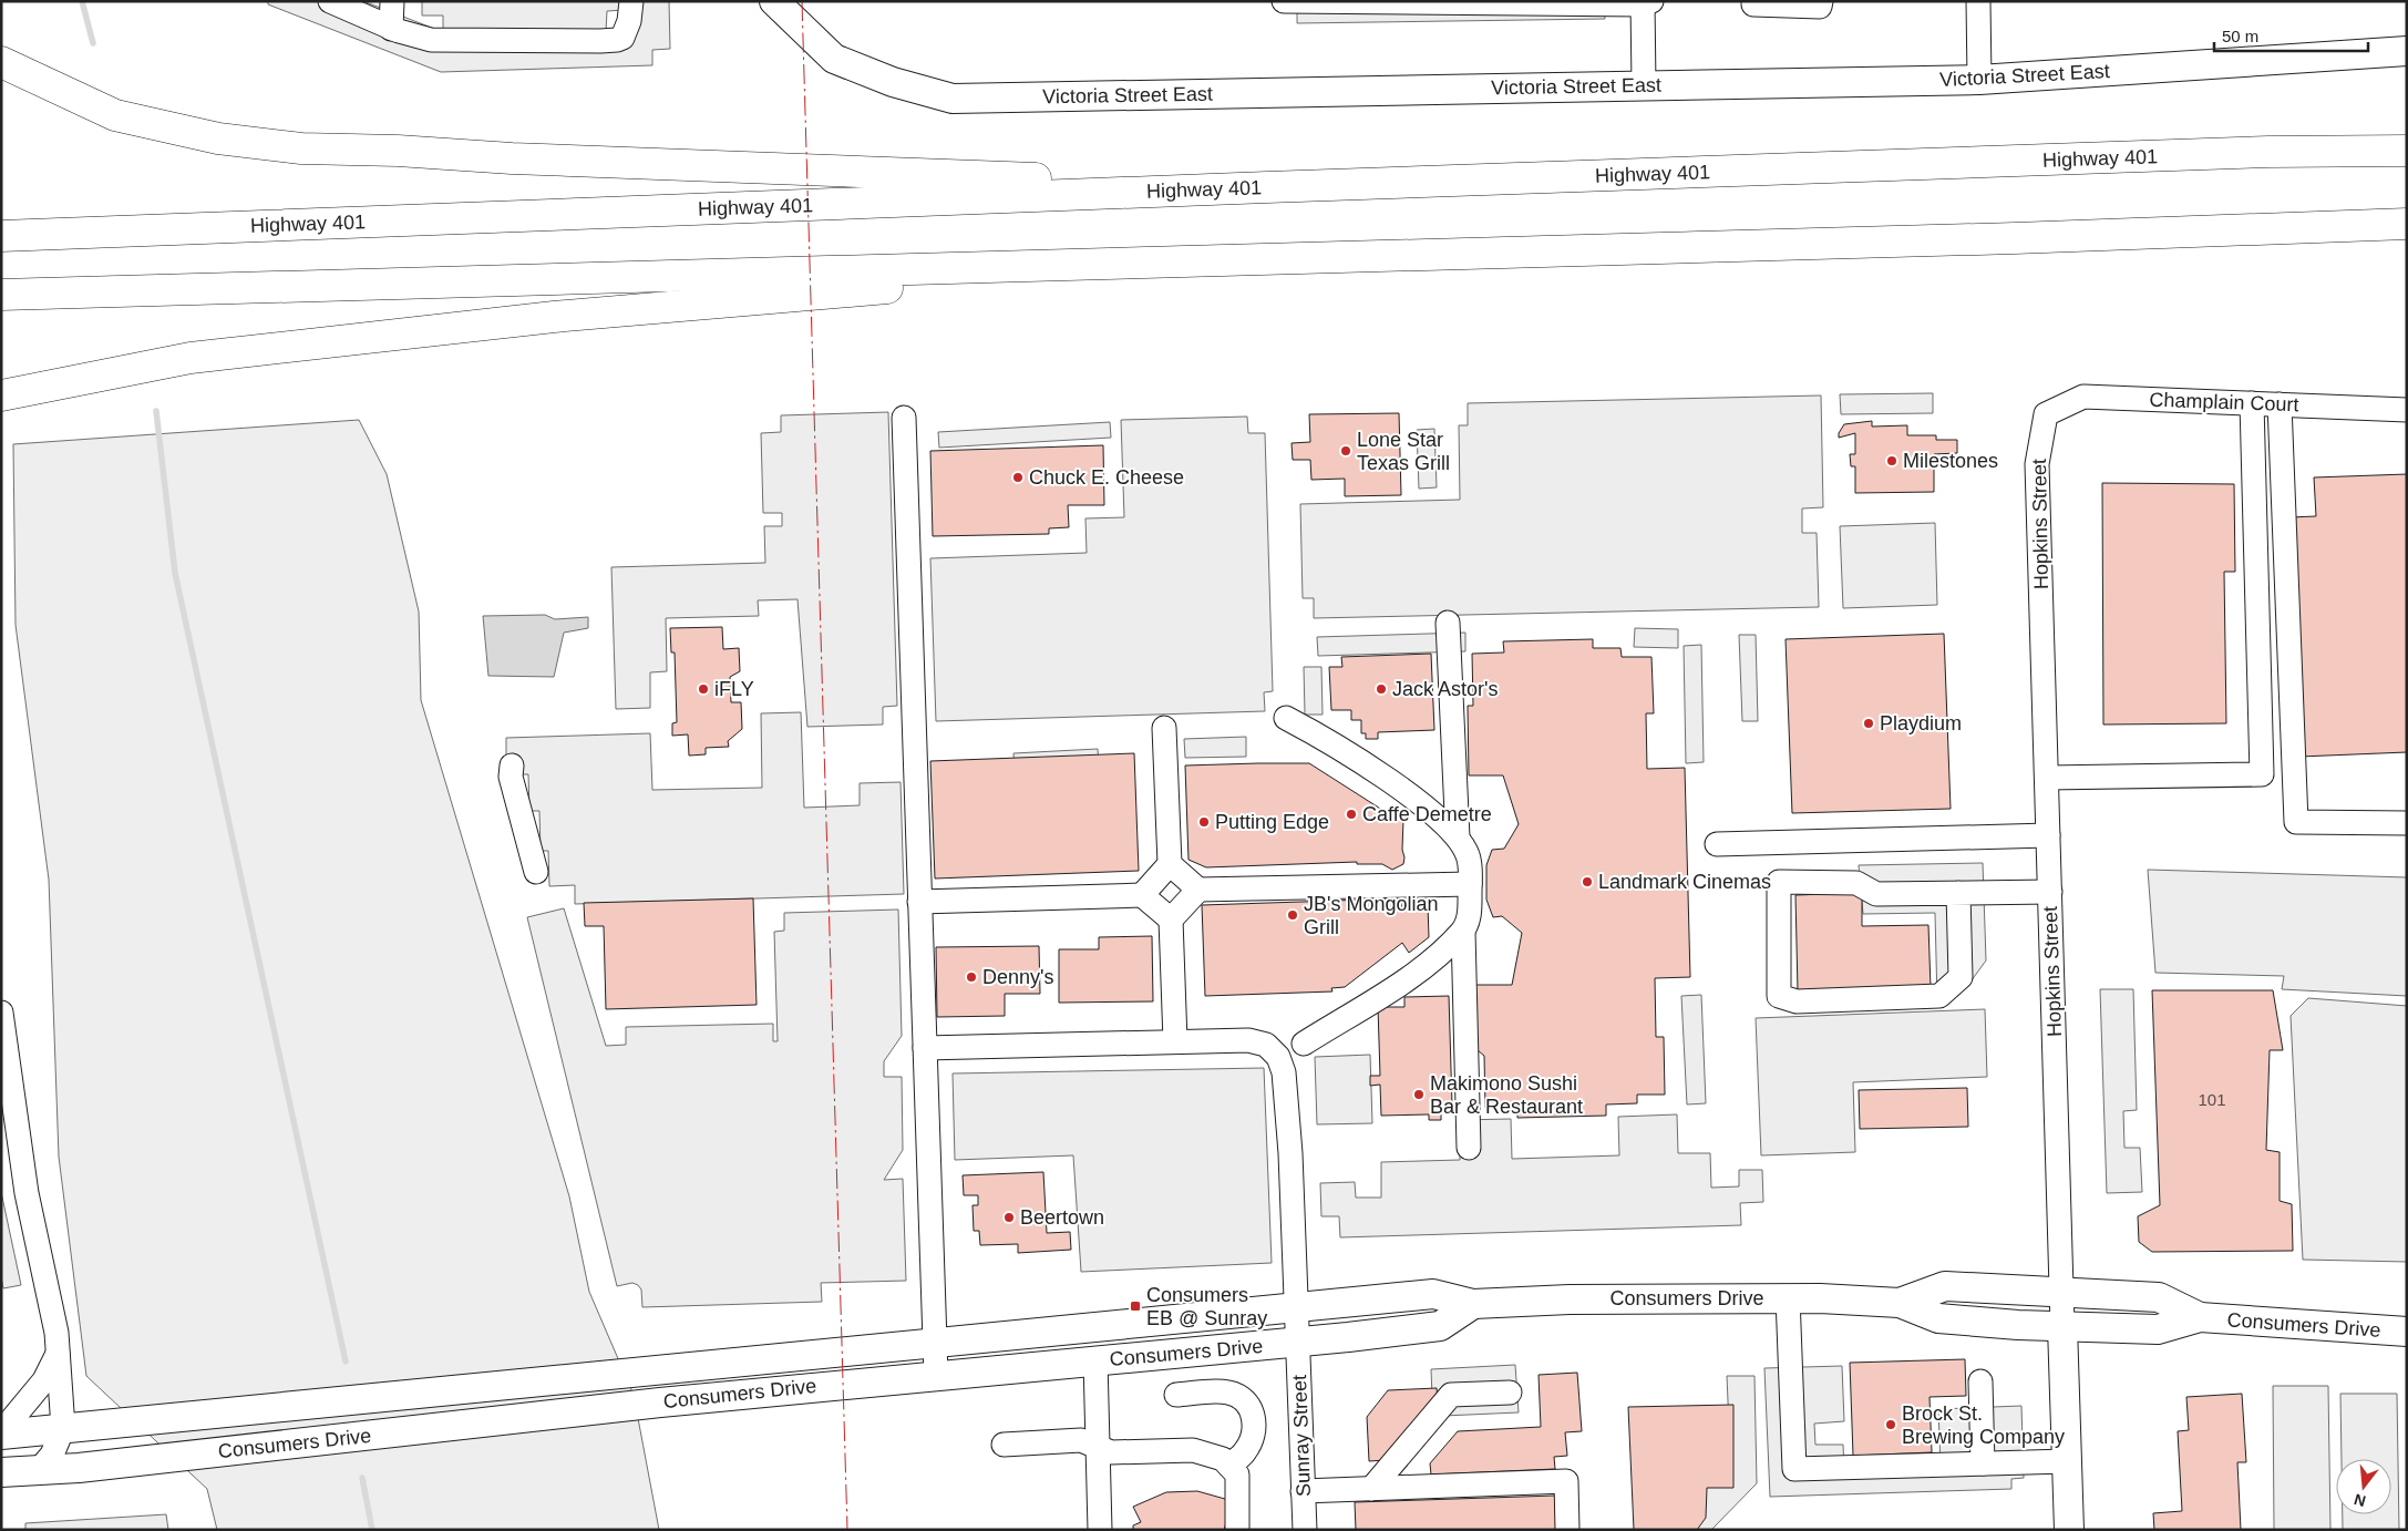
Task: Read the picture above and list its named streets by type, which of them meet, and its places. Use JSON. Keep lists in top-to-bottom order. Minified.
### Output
{"streets":{"highway":["Highway 401"],"main road":["Victoria Street East","Hopkins Street","Consumers Drive"],"street":["Champlain Court","Sunray Street"]},"crossings":[["Champlain Court","Hopkins Street"],["Hopkins Street","Consumers Drive"],["Consumers Drive","Sunray Street"]],"places":{"other":["Lone Star Texas Grill","Milestones","Chuck E. Cheese","iFLY","Jack Astor's","Playdium","Caffe Demetre","Putting Edge","Landmark Cinemas","JB's Mongolian Grill","Denny's","Makimono Sushi Bar & Restaurant","Beertown","Brock St. Brewing Company"],"transit":["Consumers EB @ Sunray"]},"house_numbers":["101"],"scale_bar":"50 m","north":"bottom"}
